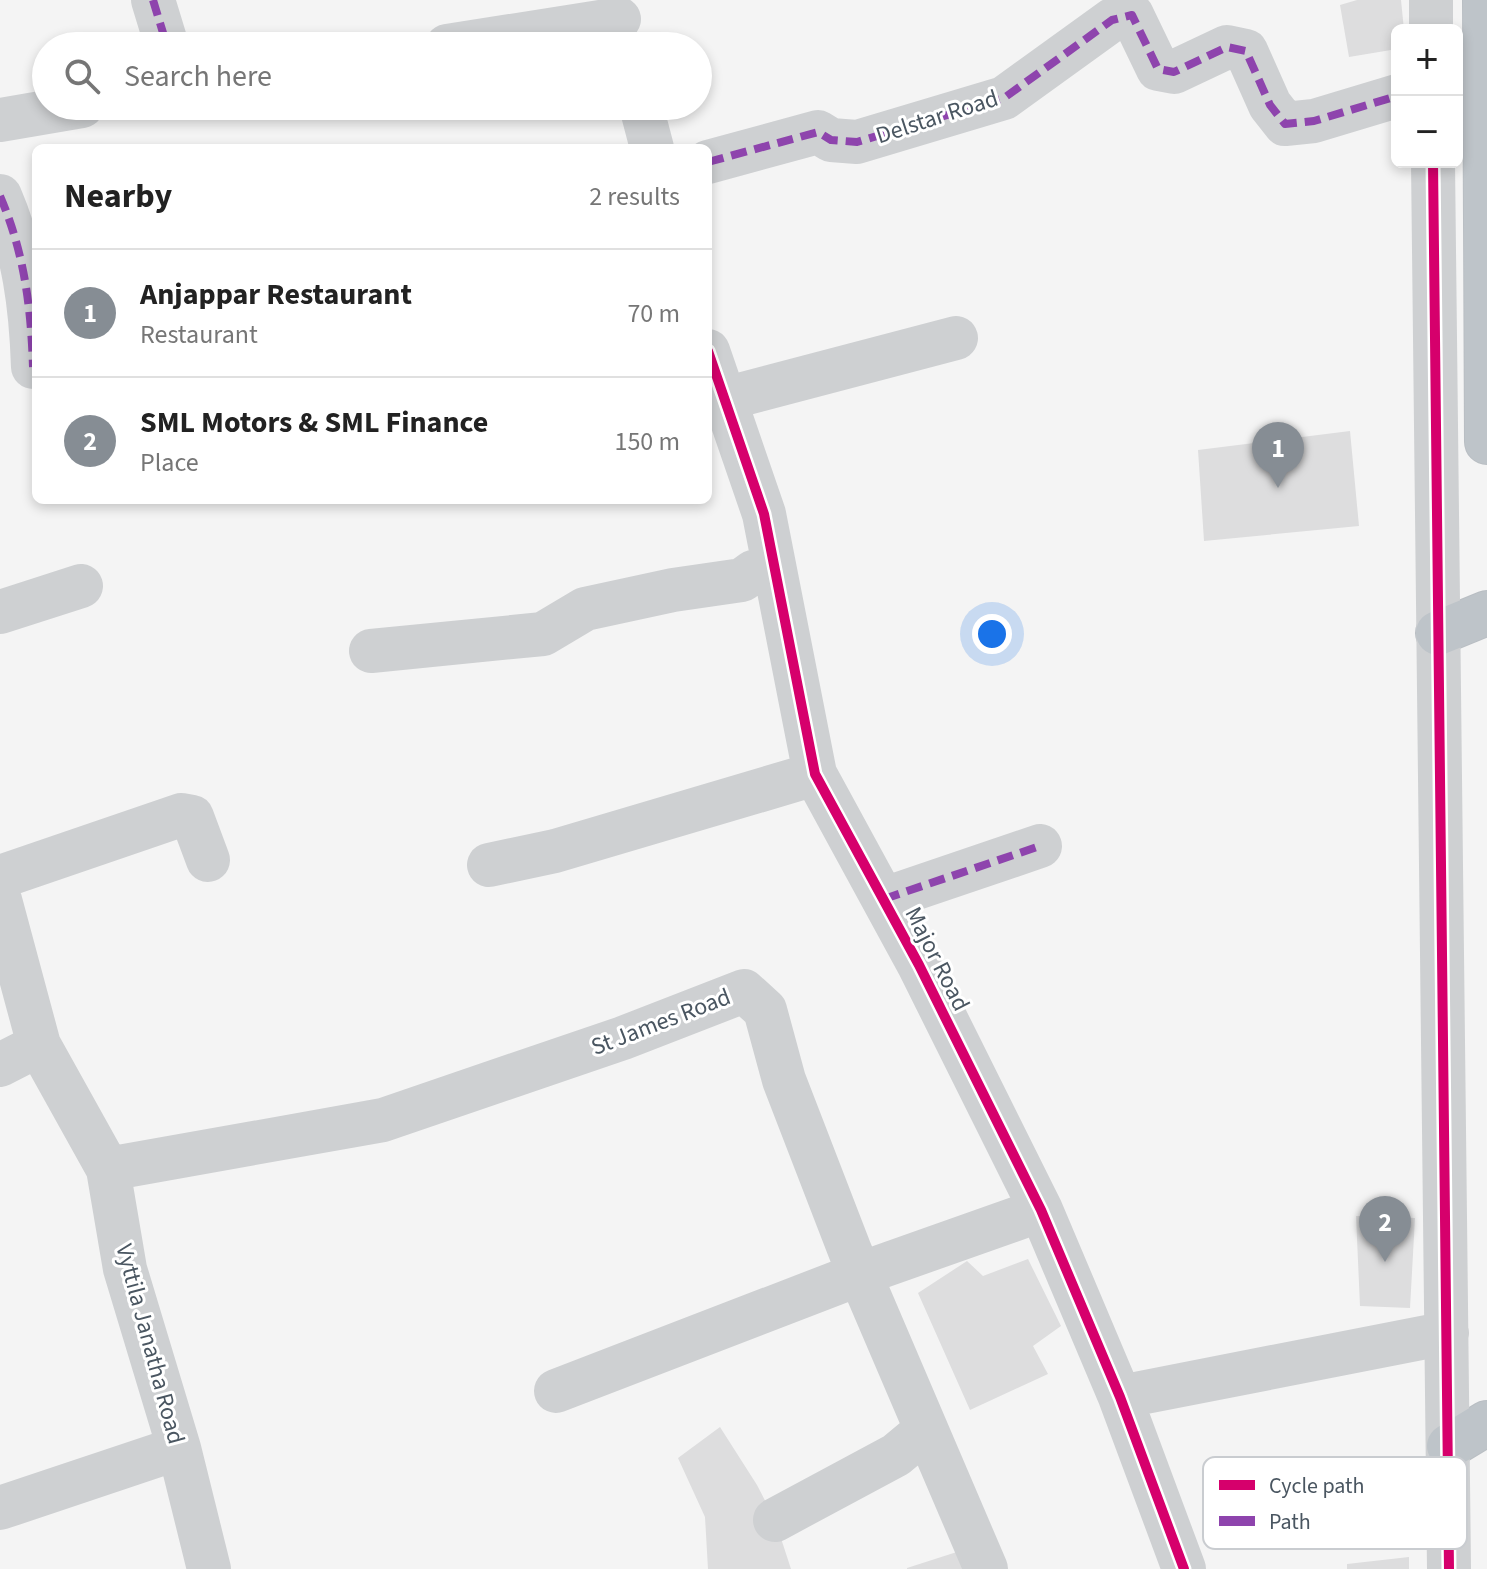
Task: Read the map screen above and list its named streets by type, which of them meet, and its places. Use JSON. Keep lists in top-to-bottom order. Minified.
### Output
{"streets":{"street":["Delstar Road","Major Road","St James Road","Vyttila Janatha Road"]},"crossings":[["St James Road","Vyttila Janatha Road"]],"legend":["Cycle path","Path"],"page":{"map_buttons":["+","−"],"search":"Search here","heading":["Nearby","2 results"],"list":[{"mark":"1","name":"Anjappar Restaurant","note":"Restaurant","value":"70 m"},{"mark":"2","name":"SML Motors & SML Finance","note":"Place","value":"150 m"}],"pins":["1","2"]}}
